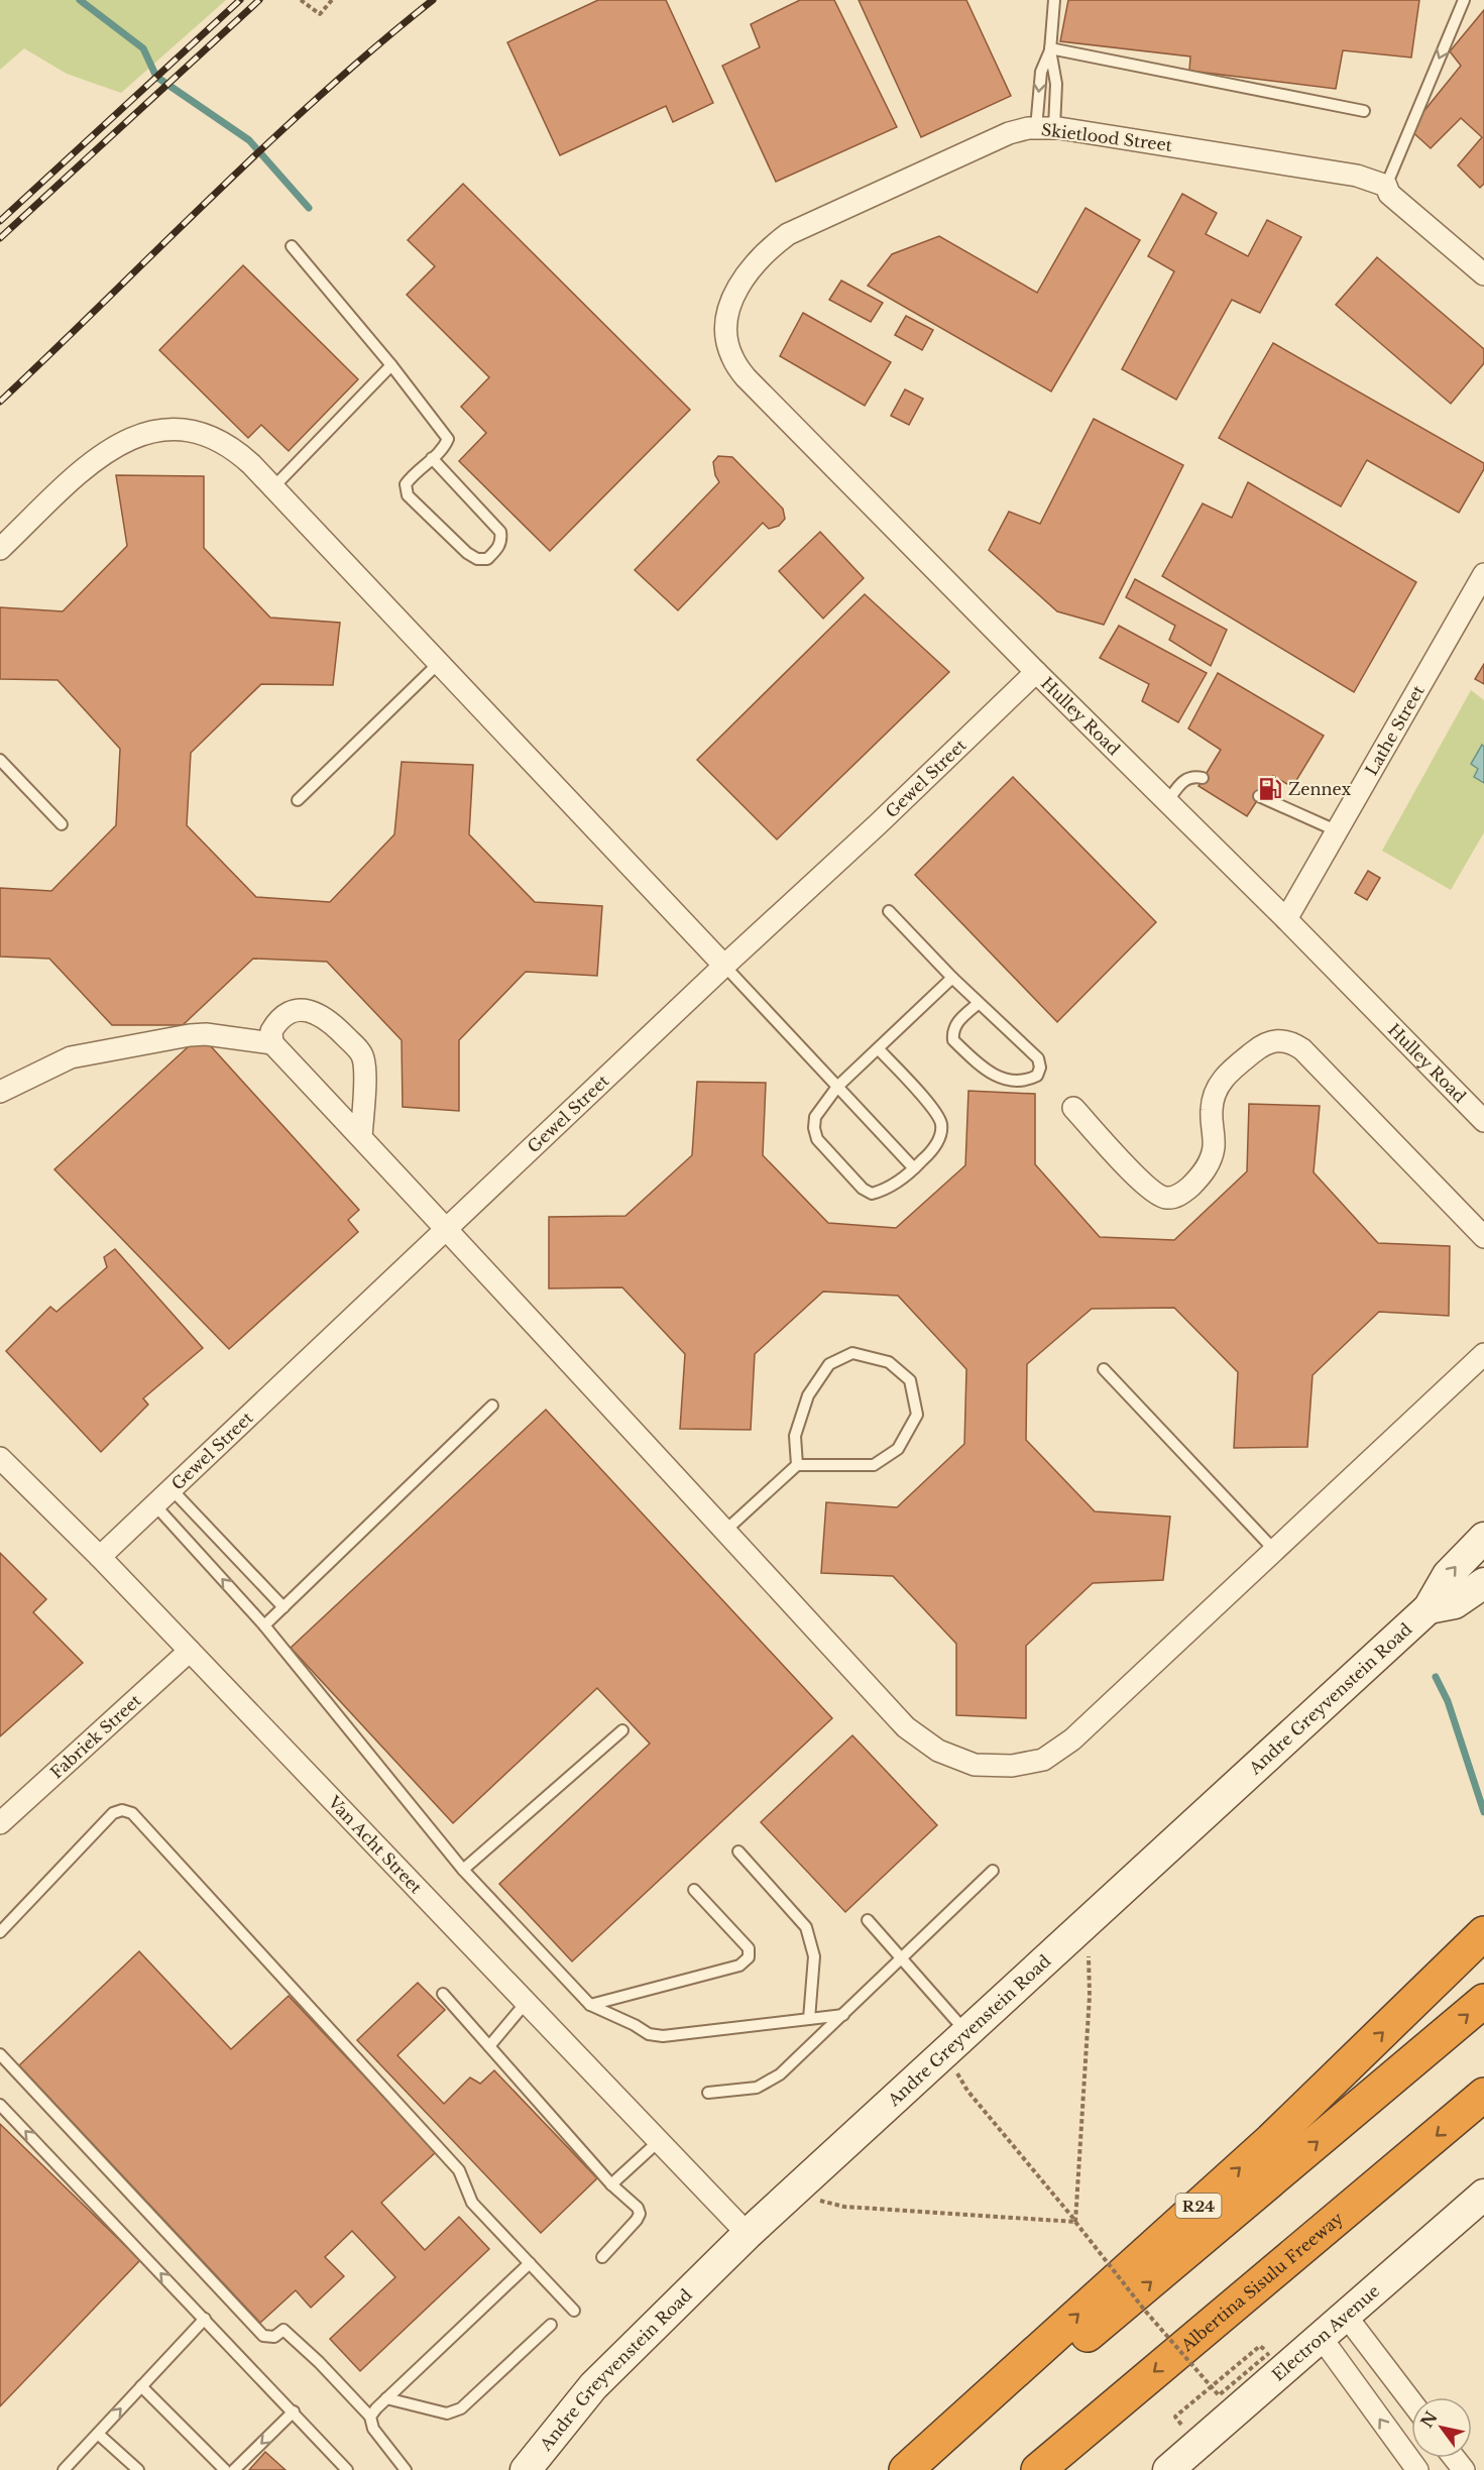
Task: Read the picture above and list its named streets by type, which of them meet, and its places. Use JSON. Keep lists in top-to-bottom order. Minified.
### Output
{"streets":{"highway":["R24","Albertina Sisulu Freeway"],"main road":["Andre Greyvenstein Road","Electron Avenue"],"street":["Skietlood Street","Hulley Road","Lathe Street","Gewel Street","Fabriek Street","Van Acht Street"]},"crossings":[["Skietlood Street","Hulley Road"],["Hulley Road","Lathe Street"],["Hulley Road","Gewel Street"],["Gewel Street","Van Acht Street"],["Andre Greyvenstein Road","Van Acht Street"],["Fabriek Street","Van Acht Street"]],"places":{"fuel station":["Zennex"]},"north":"top left"}
